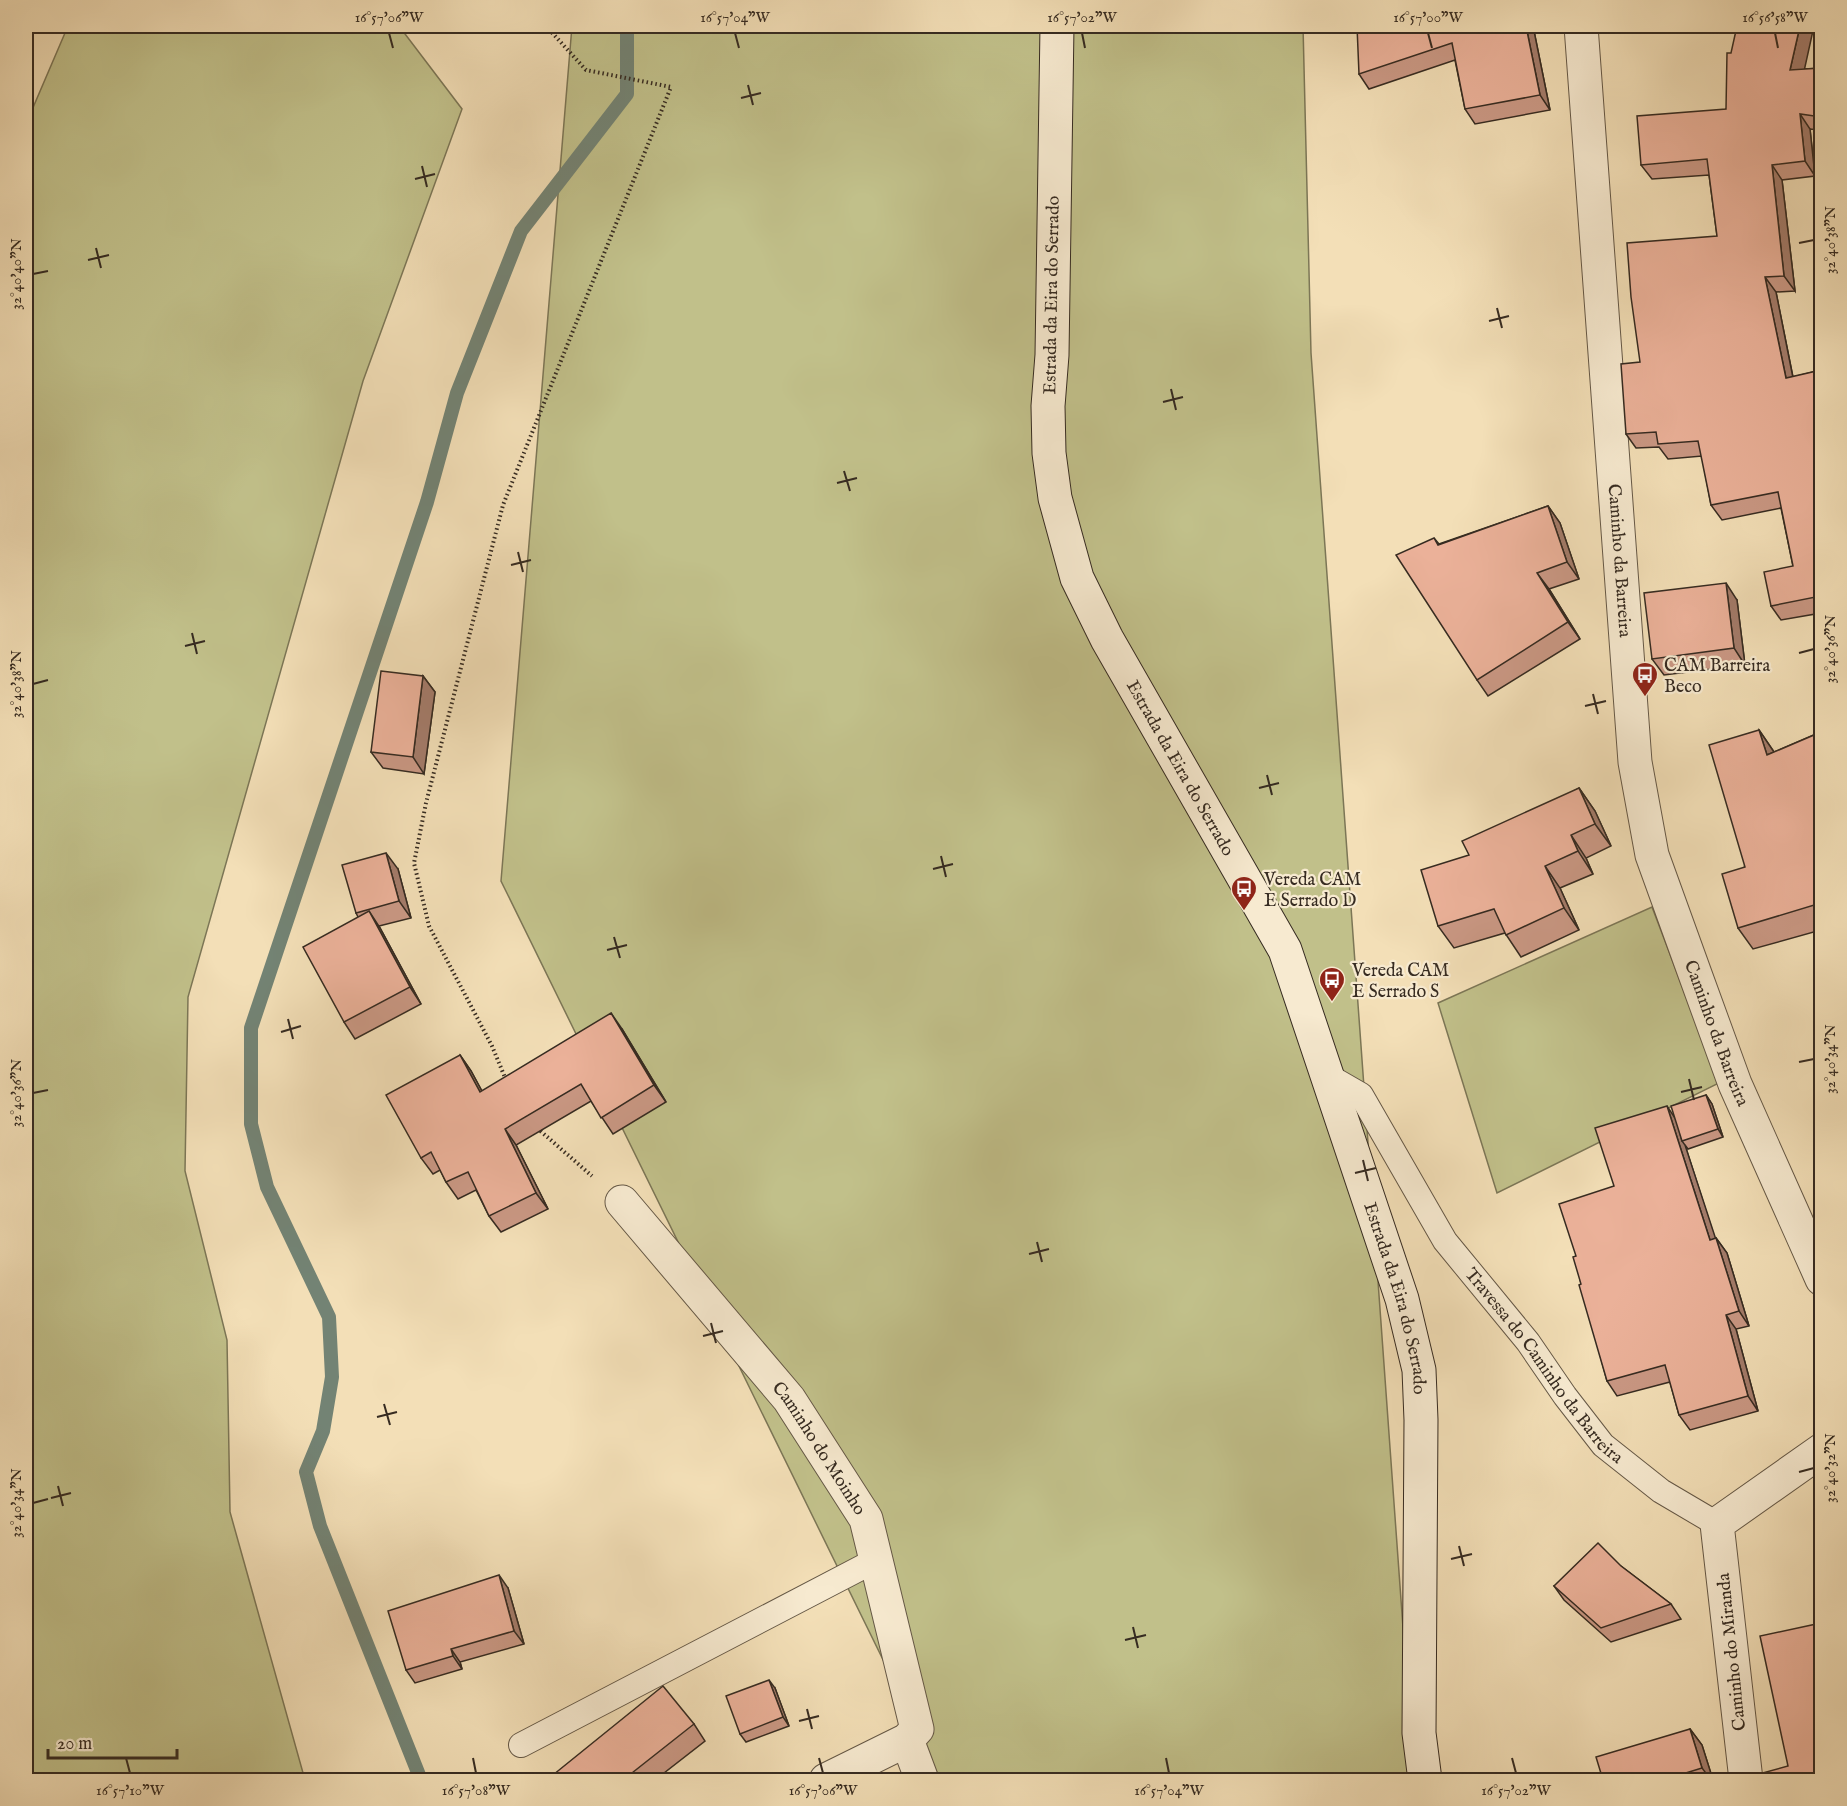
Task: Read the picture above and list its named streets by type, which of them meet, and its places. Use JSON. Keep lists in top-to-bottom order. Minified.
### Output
{"streets":{"street":["Estrada da Eira do Serrado","Caminho da Barreira","Caminho do Moinho","Caminho do Miranda"],"lane":["Travessa do Caminho da Barreira"]},"crossings":[["Estrada da Eira do Serrado","Travessa do Caminho da Barreira"],["Travessa do Caminho da Barreira","Caminho do Miranda"]],"places":{"bus stop":["CAM Barreira Beco","Vereda CAM E Serrado D","Vereda CAM E Serrado S"]},"scale_bar":"20 m","coordinates":["16°57'06\"W","16°57'04\"W","16°57'02\"W","16°57'00\"W","16°56'58\"W","32°40'38\"N","32°40'40\"N","32°40'36\"N","32°40'34\"N","32°40'32\"N","16°57'10\"W","16°57'08\"W"]}
